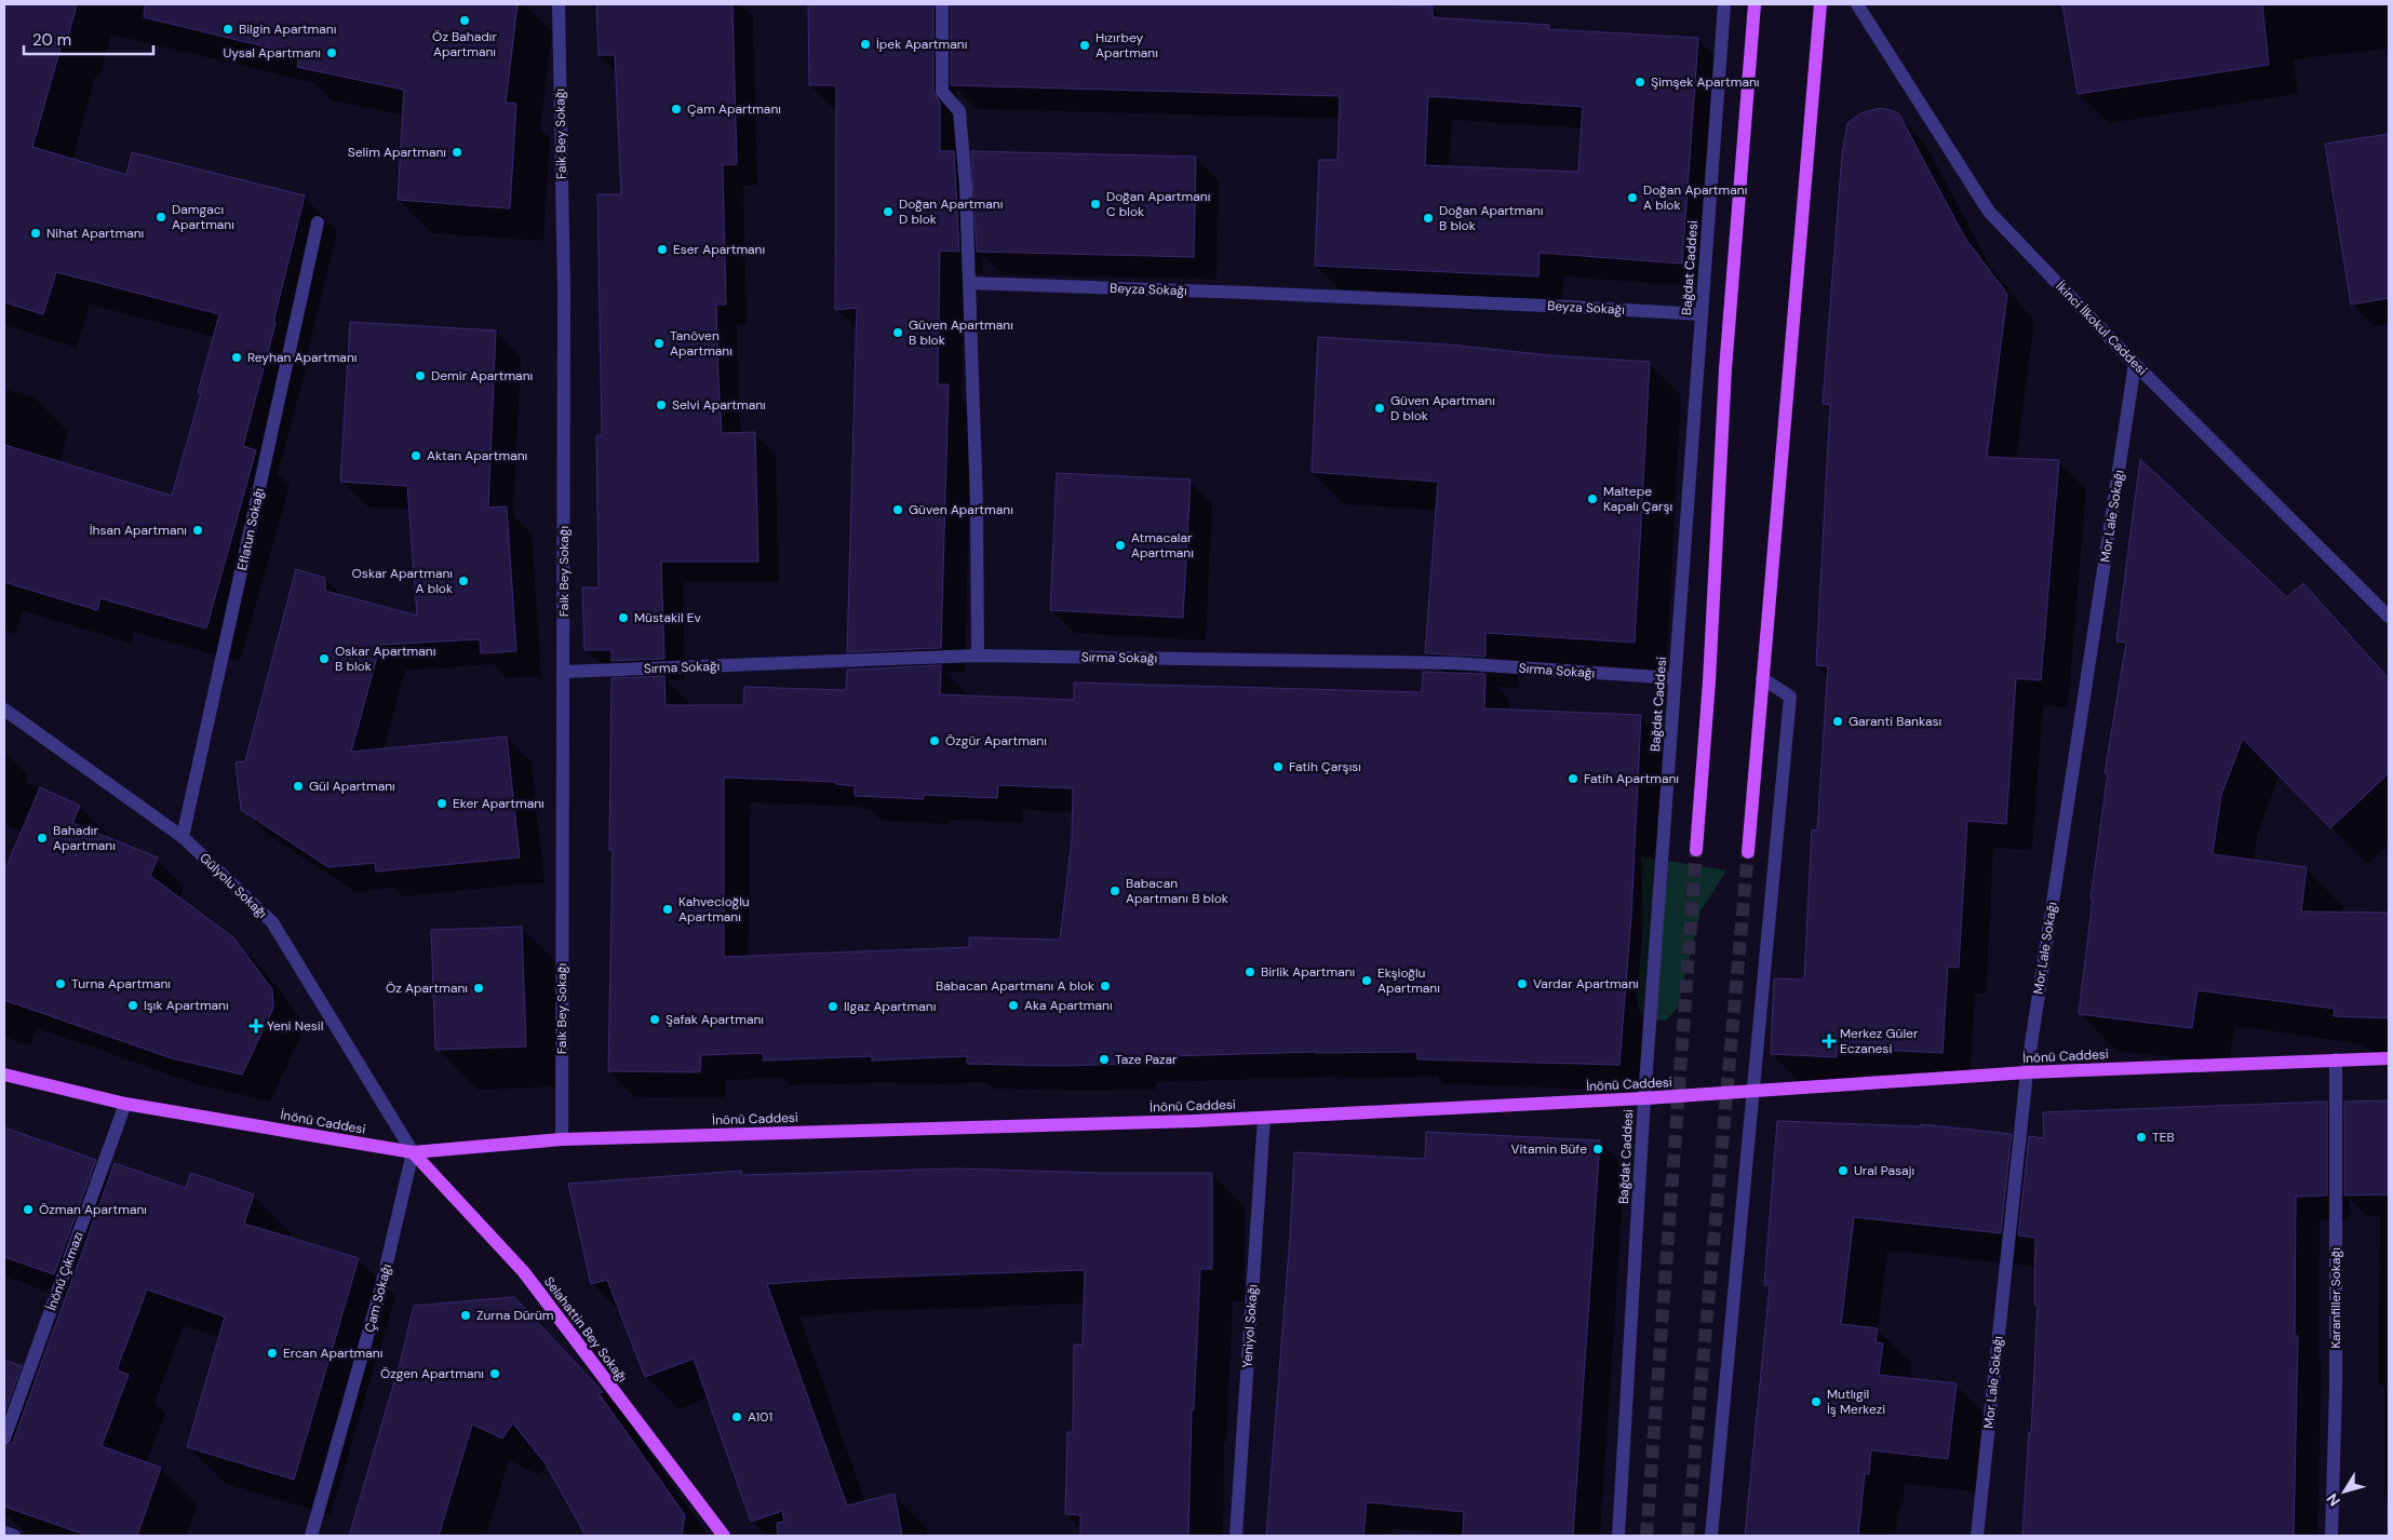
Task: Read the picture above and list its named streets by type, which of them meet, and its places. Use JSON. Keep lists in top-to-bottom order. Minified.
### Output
{"streets":{"main road":["İnönü Caddesi","Selahattin Bey Sokağı"],"street":["Faik Bey Sokağı","Bağdat Caddesi","Beyza Sokağı","İkinci İlkokul Caddesi","Mor Lale Sokağı","Eflatun Sokağı","Sırma Sokağı","Gülyolu Sokağı","İnönü Çıkmazı","Çam Sokağı","Karanfiller Sokağı","Yeniyol Sokağı"]},"crossings":[["Faik Bey Sokağı","Sırma Sokağı"],["Faik Bey Sokağı","İnönü Caddesi"],["Bağdat Caddesi","Beyza Sokağı"],["Bağdat Caddesi","Sırma Sokağı"],["Bağdat Caddesi","İnönü Caddesi"],["İkinci İlkokul Caddesi","Mor Lale Sokağı"],["Mor Lale Sokağı","İnönü Caddesi"],["Eflatun Sokağı","Gülyolu Sokağı"],["Gülyolu Sokağı","İnönü Caddesi"],["Gülyolu Sokağı","Çam Sokağı"],["Gülyolu Sokağı","Selahattin Bey Sokağı"],["İnönü Caddesi","İnönü Çıkmazı"],["İnönü Caddesi","Çam Sokağı"],["İnönü Caddesi","Karanfiller Sokağı"],["İnönü Caddesi","Yeniyol Sokağı"],["İnönü Caddesi","Selahattin Bey Sokağı"],["Çam Sokağı","Selahattin Bey Sokağı"]],"places":{"other":["Öz Bahadır Apartmanı","Bilgin Apartmanı","İpek Apartmanı","Hızırbey Apartmanı","Uysal Apartmanı","Şimşek Apartmanı","Çam Apartmanı","Selim Apartmanı","Doğan Apartmanı A blok","Doğan Apartmanı C blok","Doğan Apartmanı D blok","Damgacı Apartmanı","Doğan Apartmanı B blok","Nihat Apartmanı","Eser Apartmanı","Güven Apartmanı B blok","Tanöven Apartmanı","Reyhan Apartmanı","Demir Apartmanı","Selvi Apartmanı","Güven Apartmanı D blok","Aktan Apartmanı","Maltepe Kapalı Çarşı","Güven Apartmanı","İhsan Apartmanı","Atmacalar Apartmanı","Oskar Apartmanı A blok","Müstakil Ev","Oskar Apartmanı B blok","Garanti Bankası","Özgür Apartmanı","Fatih Çarşısı","Fatih Apartmanı","Gül Apartmanı","Eker Apartmanı","Bahadır Apartmanı","Babacan Apartmanı B blok","Kahvecioğlu Apartmanı","Birlik Apartmanı","Ekşioğlu Apartmanı","Turna Apartmanı","Vardar Apartmanı","Babacan Apartmanı A blok","Öz Apartmanı","Işık Apartmanı","Aka Apartmanı","Ilgaz Apartmanı","Şafak Apartmanı","Taze Pazar","TEB","Vitamin Büfe","Ural Pasajı","Özman Apartmanı","Zurna Dürüm","Ercan Apartmanı","Özgen Apartmanı","Mutlıgil İş Merkezi","A101"],"health":["Yeni Nesil","Merkez Güler Eczanesi"]},"scale_bar":"20 m","north":"bottom left"}
